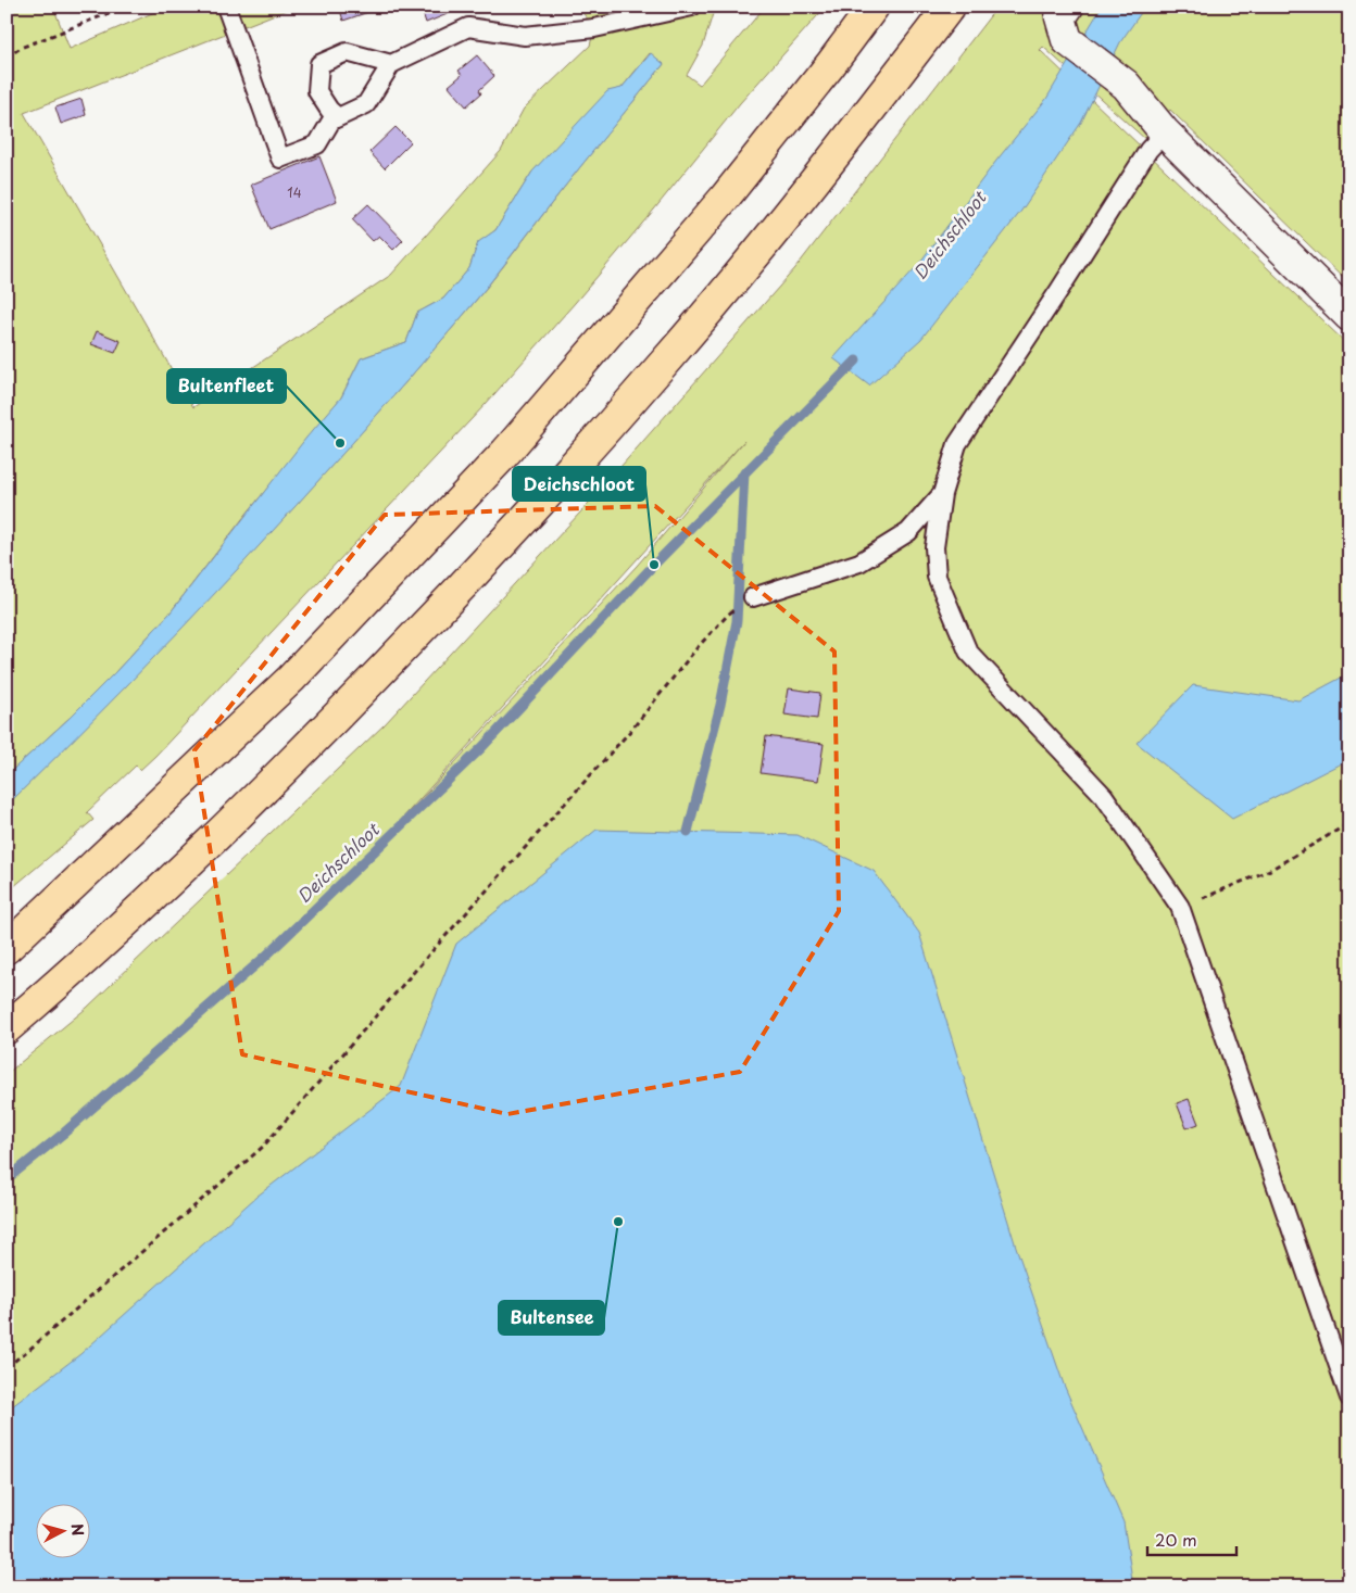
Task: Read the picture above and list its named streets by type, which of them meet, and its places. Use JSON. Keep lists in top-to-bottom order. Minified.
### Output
{"water":["Deichschloot"],"places":["Bultenfleet","Deichschloot","Bultensee"],"house_numbers":["14"],"scale_bar":"20 m","north":"right"}
